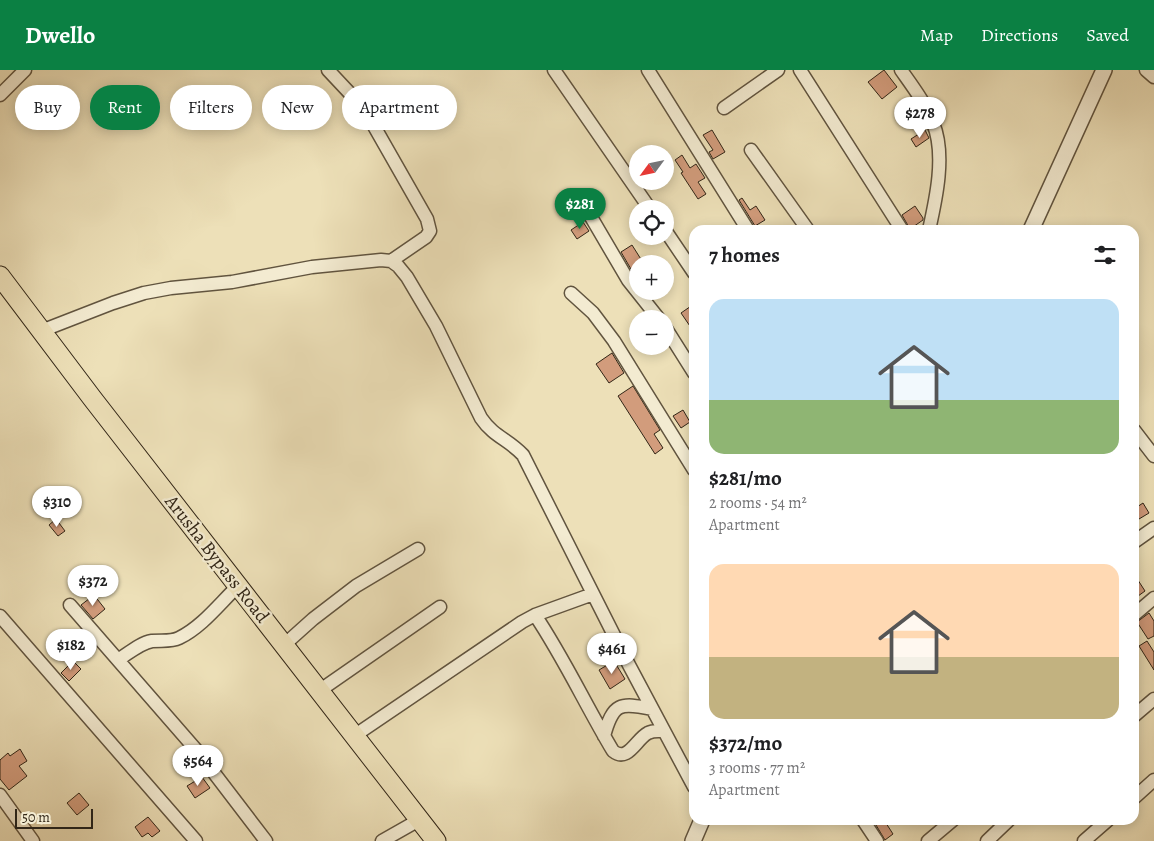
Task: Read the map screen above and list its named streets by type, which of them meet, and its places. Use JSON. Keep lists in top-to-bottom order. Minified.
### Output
{"streets":{"main road":["Arusha Bypass Road"]},"scale_bar":"50 m","north":"bottom left","page":{"header":"Dwello","nav":["Map","Directions","Saved"],"chip":["Buy","Rent","Filters","New","Apartment"],"price":["$278","$281","$310","$372","$182","$461","$564"],"map_buttons":["+","−"],"heading":"7 homes","list":[{"name":"$281/mo","note":"2 rooms · 54 m² · Apartment"},{"name":"$372/mo","note":"3 rooms · 77 m² · Apartment"}],"scale":"50 m"}}
